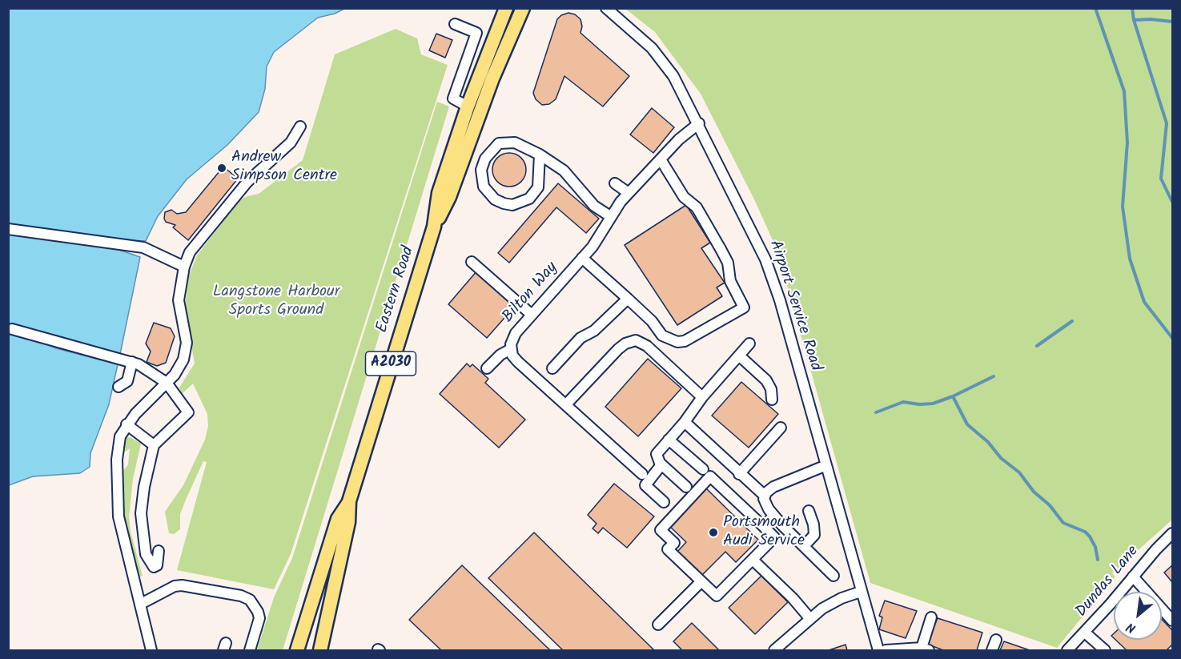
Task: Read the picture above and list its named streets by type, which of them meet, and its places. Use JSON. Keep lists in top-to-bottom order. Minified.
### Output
{"streets":{"main road":["Eastern Road","A2030"],"street":["Bilton Way","Airport Service Road","Dundas Lane"]},"crossings":[["Bilton Way","Airport Service Road"]],"parks":["Langstone Harbour Sports Ground"],"places":["Andrew Simpson Centre","Portsmouth Audi Service"],"north":"bottom left"}
